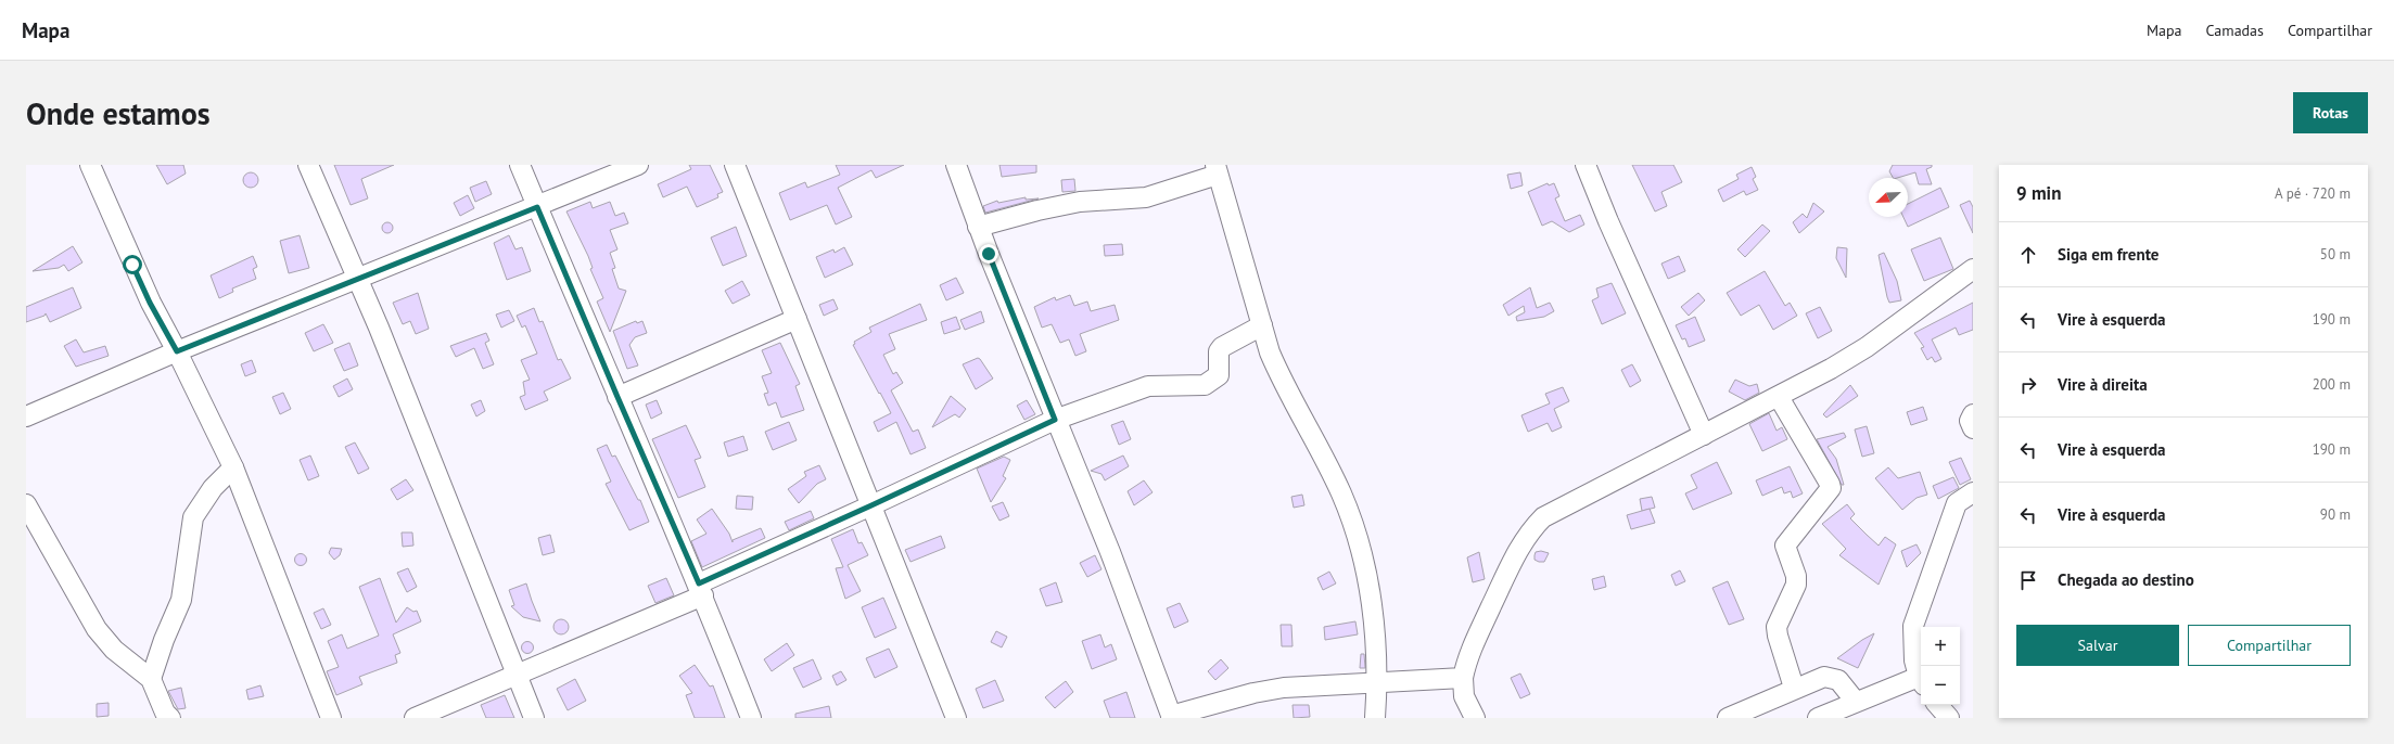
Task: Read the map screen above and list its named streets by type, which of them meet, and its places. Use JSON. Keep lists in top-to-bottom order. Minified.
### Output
{"north":"bottom left","page":{"header":"Mapa","nav":["Mapa","Camadas","Compartilhar"],"buttons":["Rotas",["Salvar","Compartilhar"]],"title":"Onde estamos","heading":["9 min","A pé · 720 m"],"list":[["Siga em frente","50 m"],["Vire à esquerda","190 m"],["Vire à direita","200 m"],["Vire à esquerda","190 m"],["Vire à esquerda","90 m"],"Chegada ao destino"],"map_buttons":["+","−"]}}
